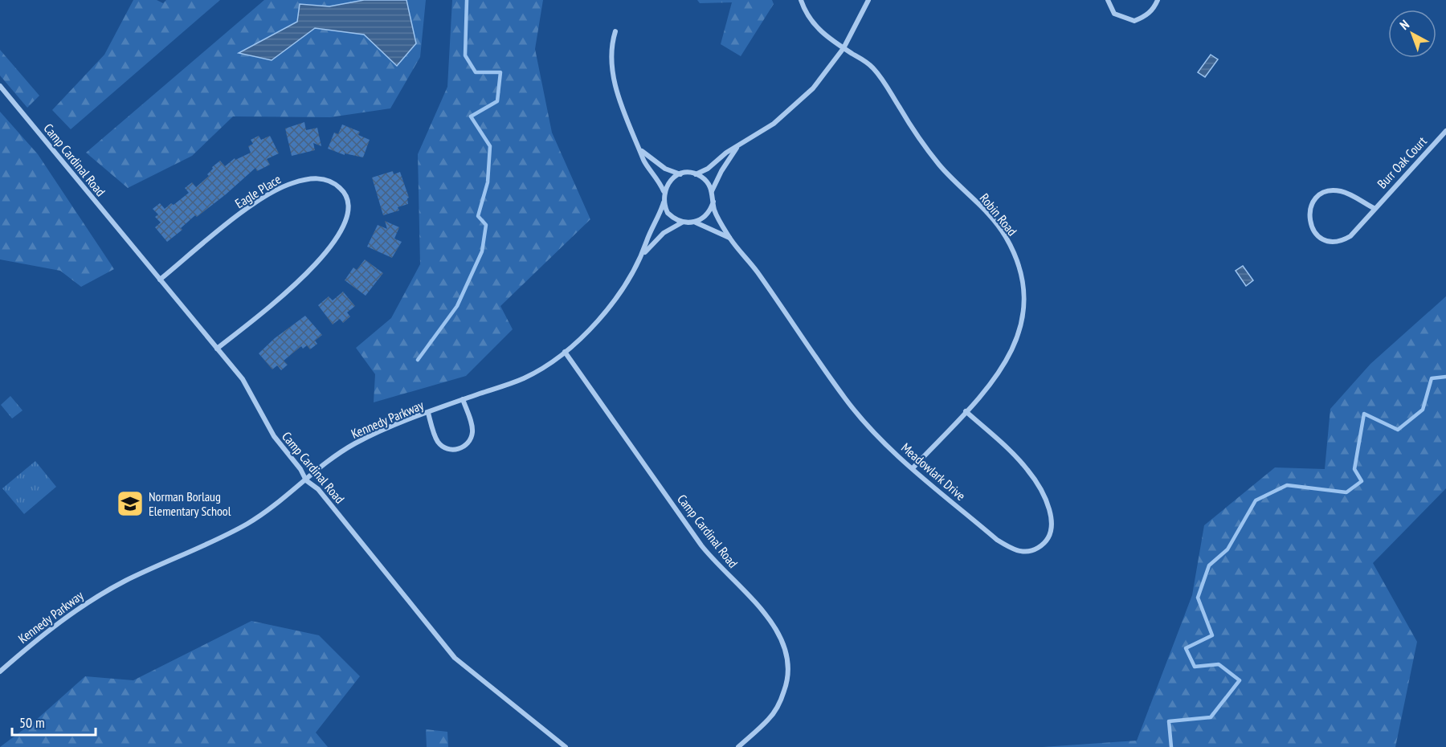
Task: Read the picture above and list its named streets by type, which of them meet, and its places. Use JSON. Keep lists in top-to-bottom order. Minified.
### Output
{"streets":{"street":["Camp Cardinal Road","Burr Oak Court","Eagle Place","Robin Road","Kennedy Parkway","Meadowlark Drive"]},"crossings":[["Camp Cardinal Road","Eagle Place"],["Camp Cardinal Road","Kennedy Parkway"],["Robin Road","Meadowlark Drive"],["Kennedy Parkway","Meadowlark Drive"]],"places":{"school or university":["Norman Borlaug Elementary School"]},"scale_bar":"50 m","north":"top left"}
